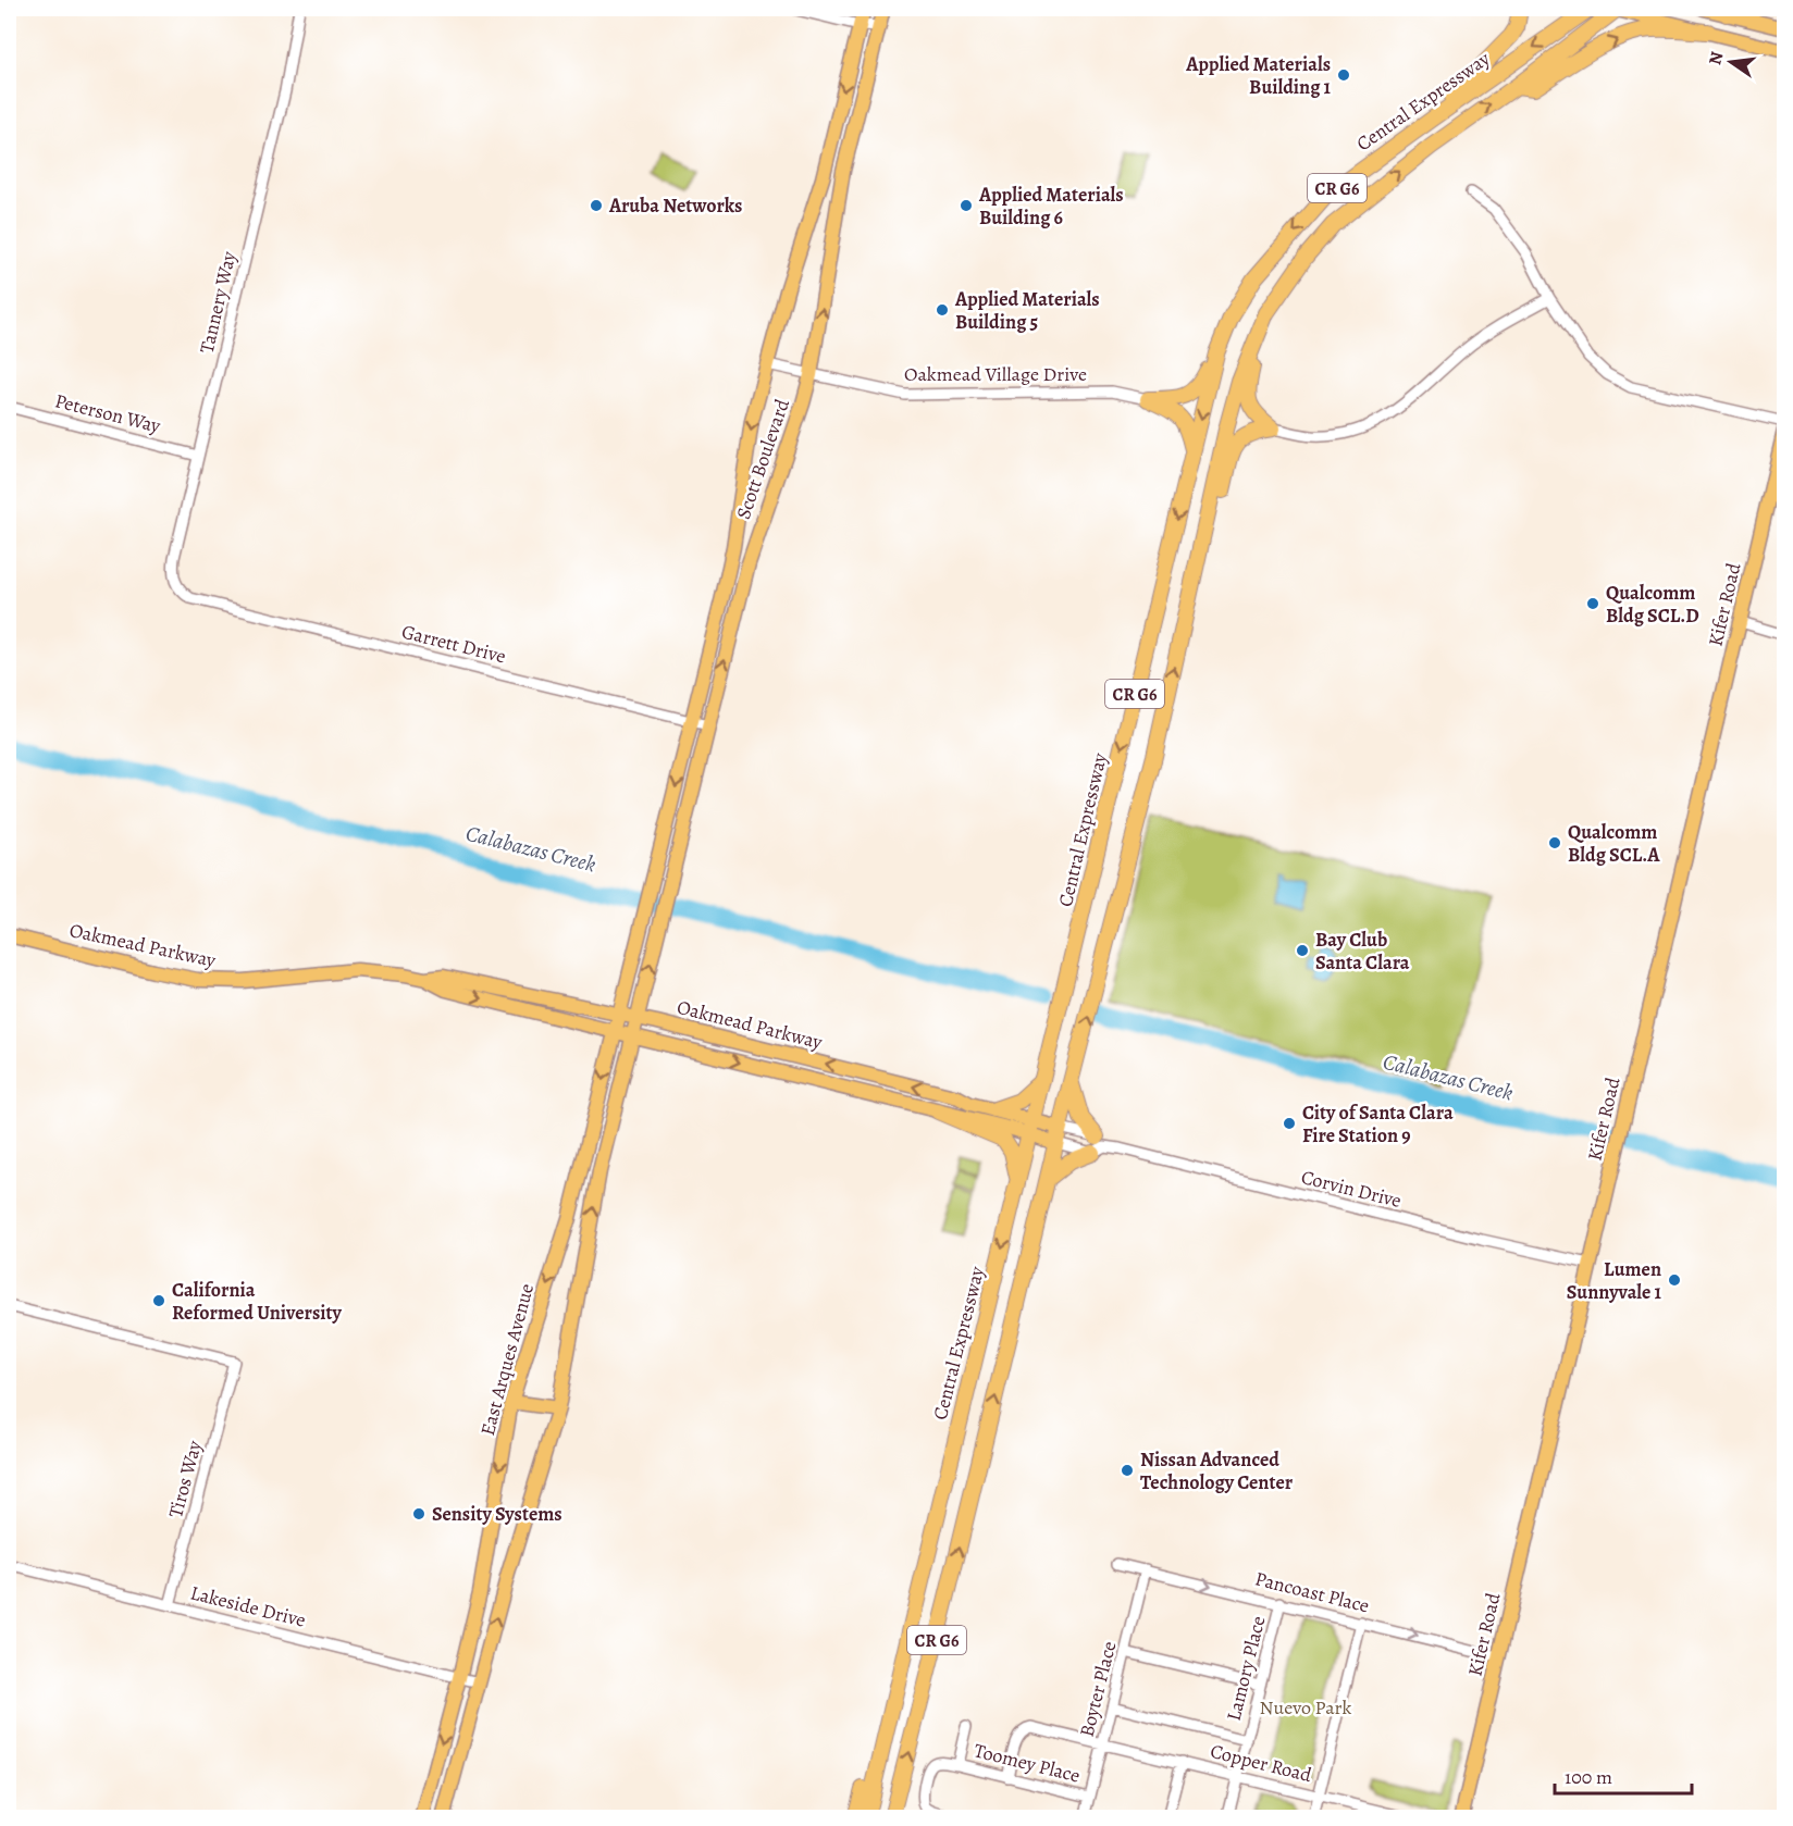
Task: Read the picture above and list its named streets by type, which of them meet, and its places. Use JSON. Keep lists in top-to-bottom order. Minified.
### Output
{"streets":{"highway":["Central Expressway","CR G6"],"main road":["Scott Boulevard","Kifer Road","Oakmead Parkway","East Arques Avenue"],"street":["Tannery Way","Oakmead Village Drive","Peterson Way","Garrett Drive","Corvin Drive","Tiros Way","Pancoast Place","Lakeside Drive","Lamory Place","Boyter Place","Toomey Place","Copper Road"]},"crossings":[["Central Expressway","Oakmead Parkway"],["Central Expressway","Corvin Drive"],["Tannery Way","Peterson Way"],["Tannery Way","Garrett Drive"],["Oakmead Village Drive","Scott Boulevard"],["Scott Boulevard","Garrett Drive"],["Scott Boulevard","Oakmead Parkway"],["Scott Boulevard","East Arques Avenue"],["Kifer Road","Corvin Drive"],["Kifer Road","Pancoast Place"],["Oakmead Parkway","Corvin Drive"],["Oakmead Parkway","East Arques Avenue"],["East Arques Avenue","Lakeside Drive"],["Tiros Way","Lakeside Drive"],["Pancoast Place","Lamory Place"],["Pancoast Place","Boyter Place"],["Lamory Place","Copper Road"],["Boyter Place","Toomey Place"],["Boyter Place","Copper Road"],["Toomey Place","Copper Road"]],"water":["Calabazas Creek"],"parks":["Nuevo Park"],"places":["Applied Materials Building 1","Aruba Networks","Applied Materials Building 6","Applied Materials Building 5","Qualcomm Bldg SCL.D","Qualcomm Bldg SCL.A","Bay Club Santa Clara","City of Santa Clara Fire Station 9","Lumen Sunnyvale 1","California Reformed University","Nissan Advanced Technology Center","Sensity Systems"],"scale_bar":"100 m","north":"left"}
